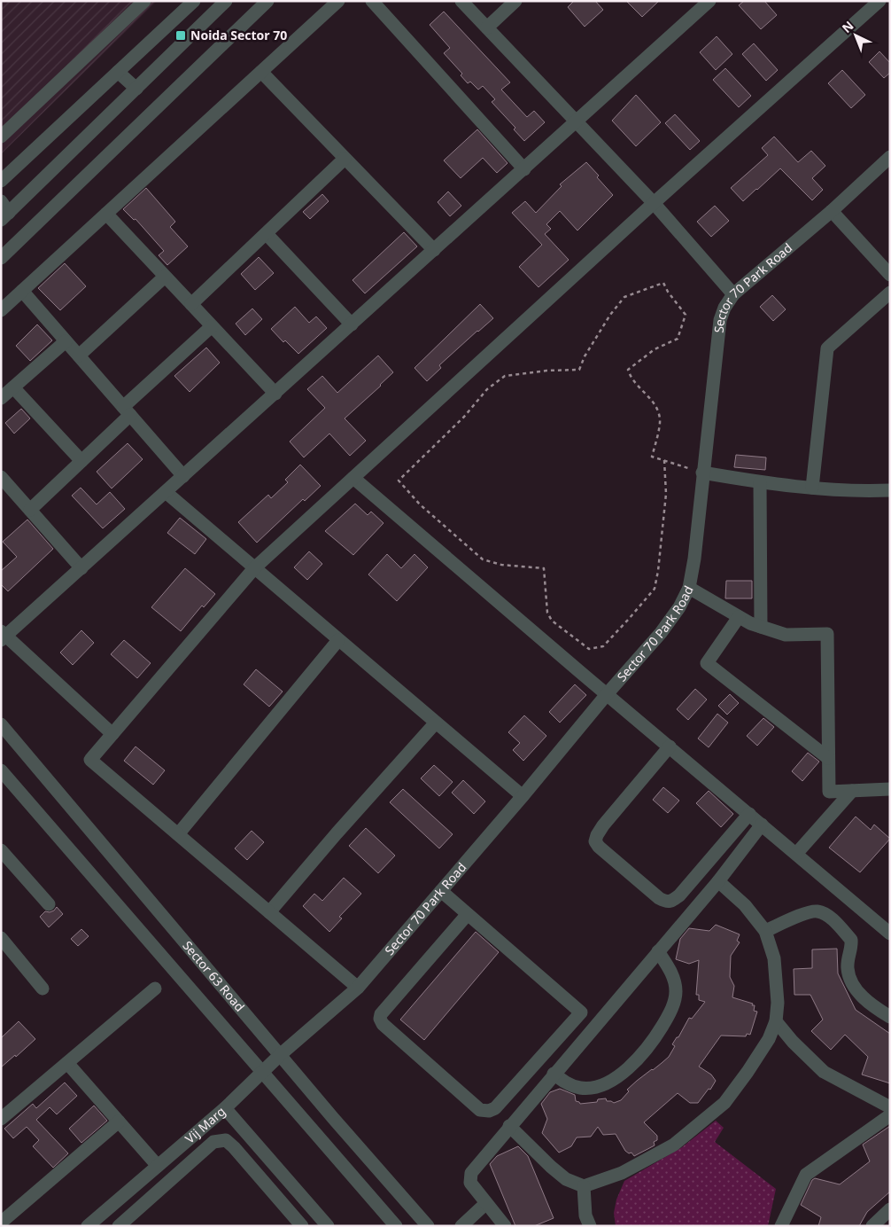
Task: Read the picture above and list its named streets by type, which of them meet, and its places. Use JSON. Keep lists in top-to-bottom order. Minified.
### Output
{"streets":{"street":["Sector 70 Park Road","Sector 63 Road","Vij Marg"]},"crossings":[["Sector 70 Park Road","Sector 63 Road"],["Sector 70 Park Road","Vij Marg"]],"places":{"transit":["Noida Sector 70"]},"north":"top left"}
